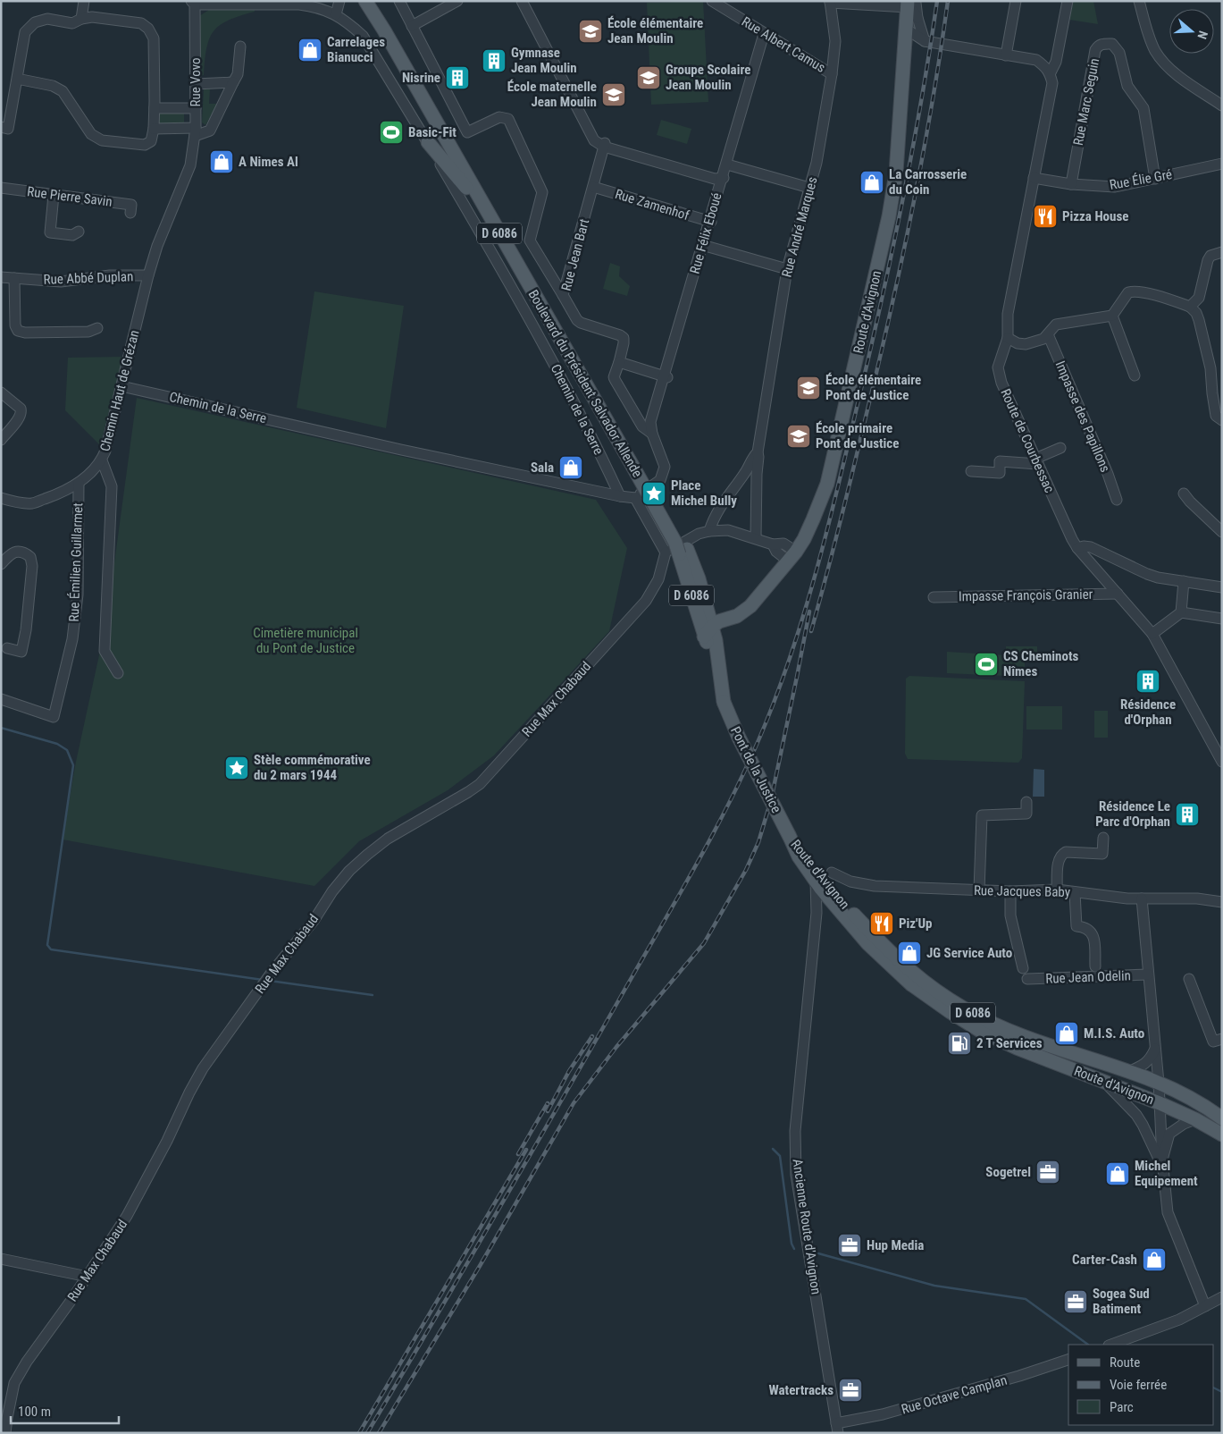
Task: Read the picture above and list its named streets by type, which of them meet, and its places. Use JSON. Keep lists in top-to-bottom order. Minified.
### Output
{"streets":{"main road":["D 6086","Route d'Avignon","Boulevard du Président Salvador Allende","Pont de la Justice"],"street":["Rue Albert Camus","Rue Vovo","Rue Marc Seguin","Rue Élie Gré","Rue Pierre Savin","Rue Zamenhof","Rue André Marques","Rue Félix Eboué","Rue Jean Bart","Rue Abbé Duplan","Chemin Haut de Grézan","Chemin de la Serre","Impasse des Papillons","Route de Courbessac","Rue Émilien Guillarmet","Impasse François Granier","Rue Max Chabaud","Rue Jacques Baby","Rue Jean Odelin","Ancienne Route d'Avignon","Rue Octave Camplan"]},"crossings":[["Rue Albert Camus","Rue André Marques"],["Rue Albert Camus","Rue Félix Eboué"],["Rue Vovo","Chemin Haut de Grézan"],["Rue Vovo","Chemin de la Serre"],["Rue Marc Seguin","Rue Élie Gré"],["Rue Élie Gré","Route de Courbessac"],["Rue Zamenhof","Rue Félix Eboué"],["Rue Zamenhof","Rue Jean Bart"],["Rue Abbé Duplan","Chemin Haut de Grézan"],["Route d'Avignon","Boulevard du Président Salvador Allende"],["Route d'Avignon","Pont de la Justice"],["Route d'Avignon","Rue Jean Odelin"],["Route d'Avignon","Ancienne Route d'Avignon"],["Boulevard du Président Salvador Allende","Rue Max Chabaud"],["Boulevard du Président Salvador Allende","Pont de la Justice"],["Chemin Haut de Grézan","Chemin de la Serre"],["Route de Courbessac","Impasse François Granier"],["Rue Jacques Baby","Rue Jean Odelin"],["Ancienne Route d'Avignon","Rue Octave Camplan"]],"parks":["Cimetière municipal du Pont de Justice"],"places":{"school or university":["École élémentaire Jean Moulin","Groupe Scolaire Jean Moulin","École maternelle Jean Moulin","École élémentaire Pont de Justice","École primaire Pont de Justice"],"shop":["Carrelages Bianucci","A Nimes Al","La Carrosserie du Coin","Sala","JG Service Auto","M.I.S. Auto","Michel Equipement","Carter-Cash"],"building":["Gymnase Jean Moulin","Nisrine","Résidence d'Orphan","Résidence Le Parc d'Orphan"],"sports":["Basic-Fit","CS Cheminots Nîmes"],"restaurant":["Pizza House","Piz'Up"],"place":["Place Michel Bully","Stèle commémorative du 2 mars 1944"],"fuel station":["2 T Services"],"office":["Sogetrel","Hup Media","Sogea Sud Batiment","Watertracks"]},"legend":["Route","Voie ferrée","Parc"],"scale_bar":"100 m","north":"right"}
